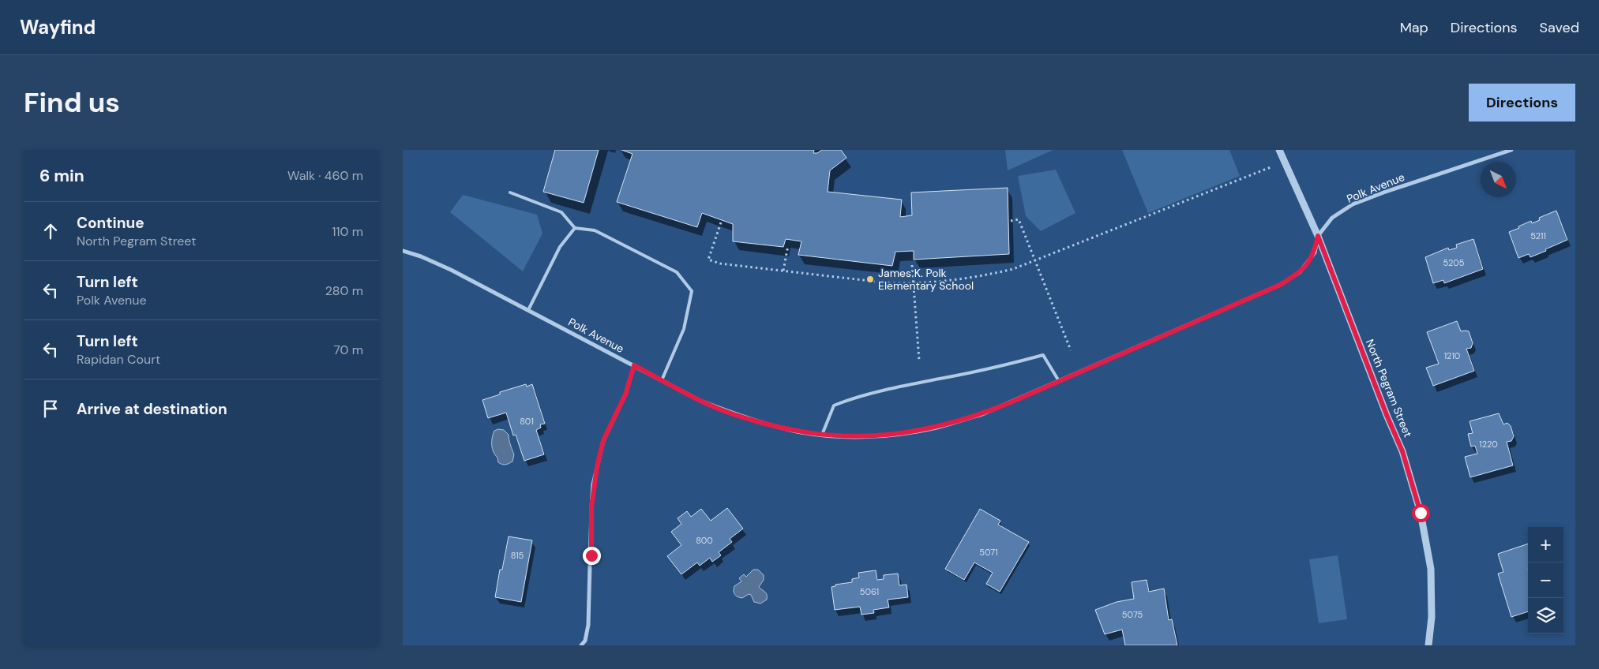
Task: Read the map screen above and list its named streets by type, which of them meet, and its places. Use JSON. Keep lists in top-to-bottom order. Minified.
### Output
{"streets":{"street":["Polk Avenue","North Pegram Street"]},"crossings":[["Polk Avenue","North Pegram Street"]],"places":["James K. Polk Elementary School"],"house_numbers":["5211","5205","1210","801","1220","800","5071","815","5061","5075"],"north":"bottom right","page":{"header":"Wayfind","nav":["Map","Directions","Saved"],"buttons":"Directions","title":"Find us","heading":["6 min","Walk · 460 m"],"list":[["Continue","North Pegram Street","110 m"],["Turn left","Polk Avenue","280 m"],["Turn left","Rapidan Court","70 m"],"Arrive at destination"],"map_buttons":["+","−"]}}
